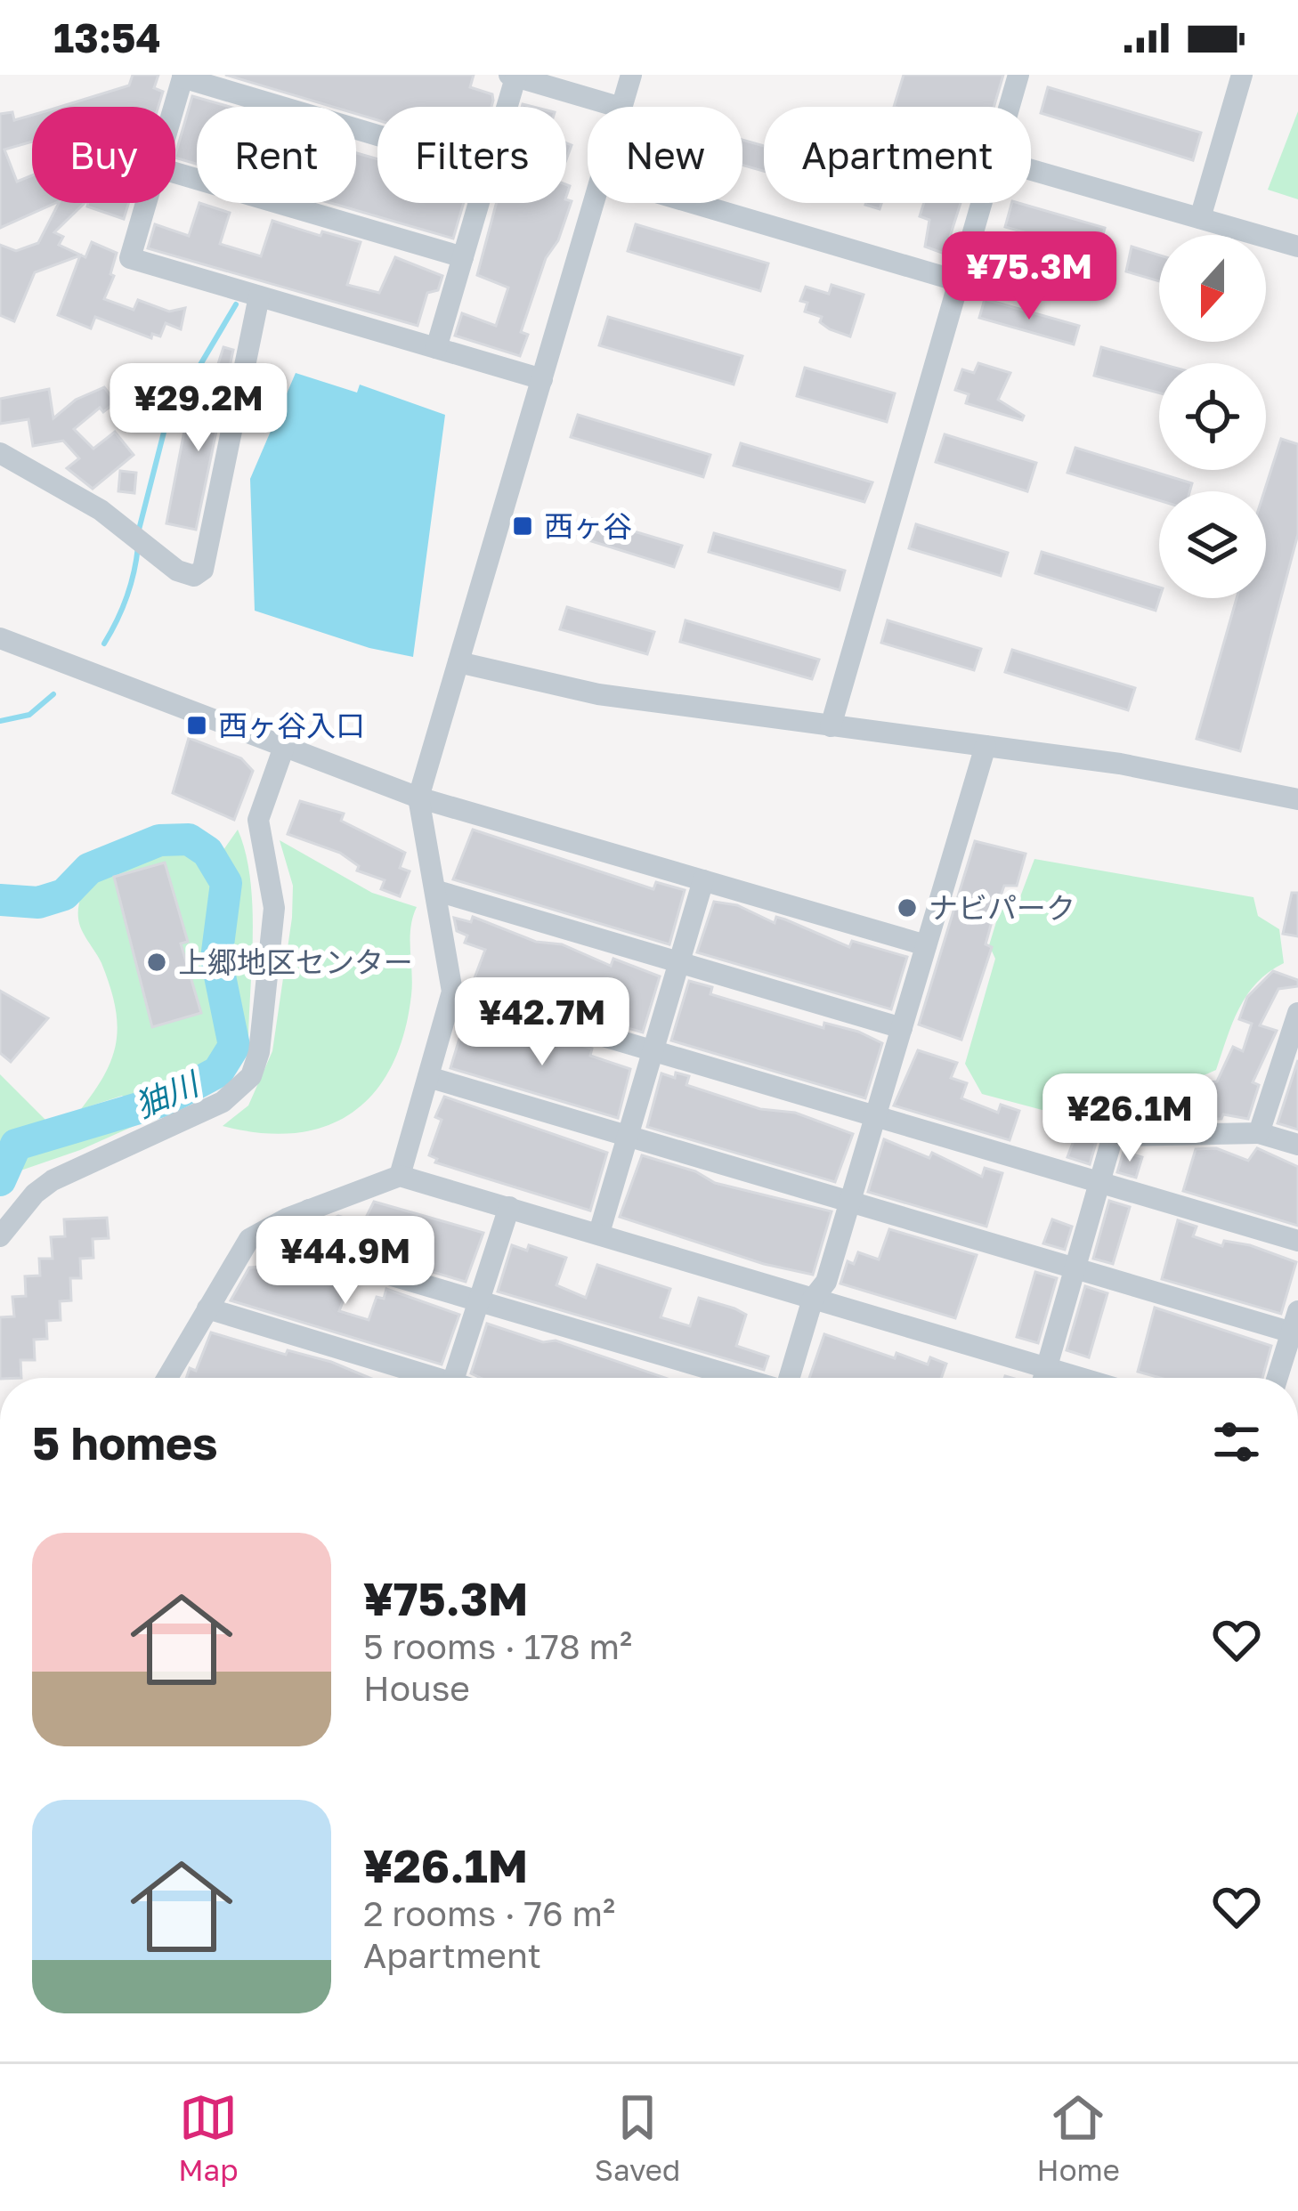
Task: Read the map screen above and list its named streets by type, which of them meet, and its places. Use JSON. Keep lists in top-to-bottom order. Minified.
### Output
{"water":["㹨川"],"places":{"transit":["西ヶ谷","西ヶ谷入口"],"other":["ナビパーク","上郷地区センター"]},"north":"bottom","page":{"status":"13:54","chip":["Buy","Rent","Filters","New","Apartment"],"price":["¥75.3M","¥29.2M","¥42.7M","¥26.1M","¥44.9M"],"heading":"5 homes","list":[{"name":"¥75.3M","note":"5 rooms · 178 m² · House"},{"name":"¥26.1M","note":"2 rooms · 76 m² · Apartment"}],"tabs":["Map","Saved","Home"]}}
